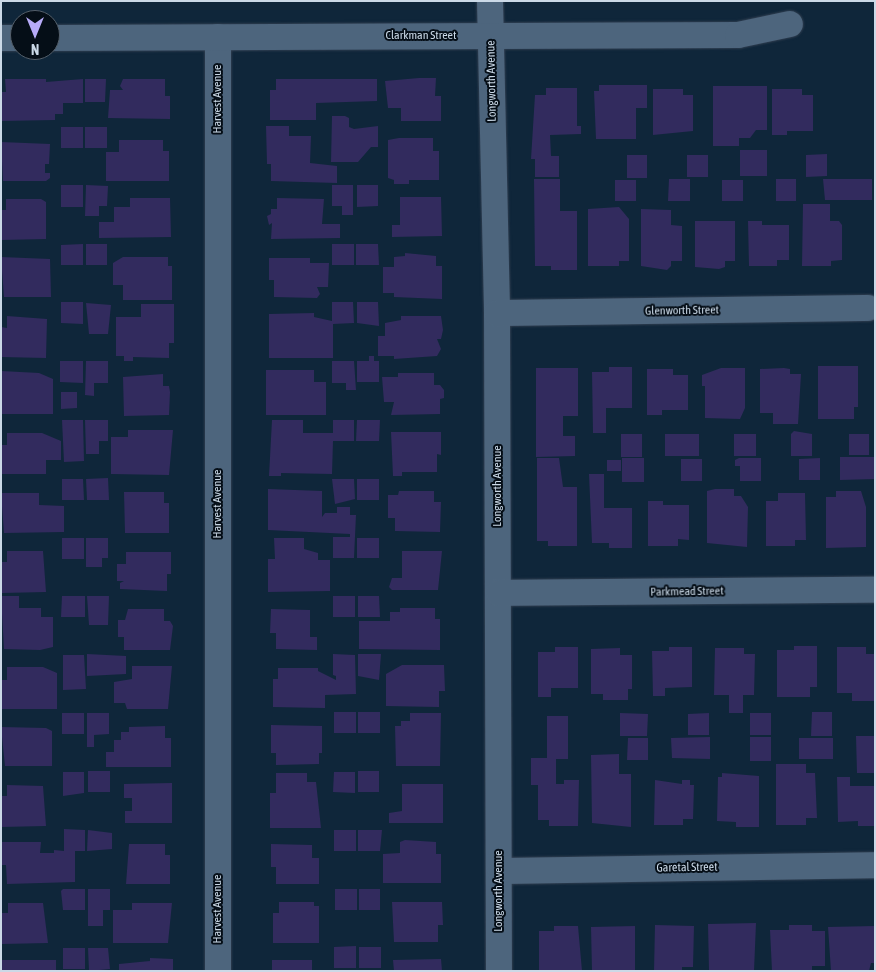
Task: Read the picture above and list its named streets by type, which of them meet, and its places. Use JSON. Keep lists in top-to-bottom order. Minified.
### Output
{"streets":{"street":["Clarkman Street","Longworth Avenue","Harvest Avenue","Glenworth Street","Parkmead Street","Garetal Street"]},"crossings":[["Clarkman Street","Longworth Avenue"],["Clarkman Street","Harvest Avenue"],["Longworth Avenue","Glenworth Street"],["Longworth Avenue","Parkmead Street"],["Longworth Avenue","Garetal Street"]],"north":"bottom"}
